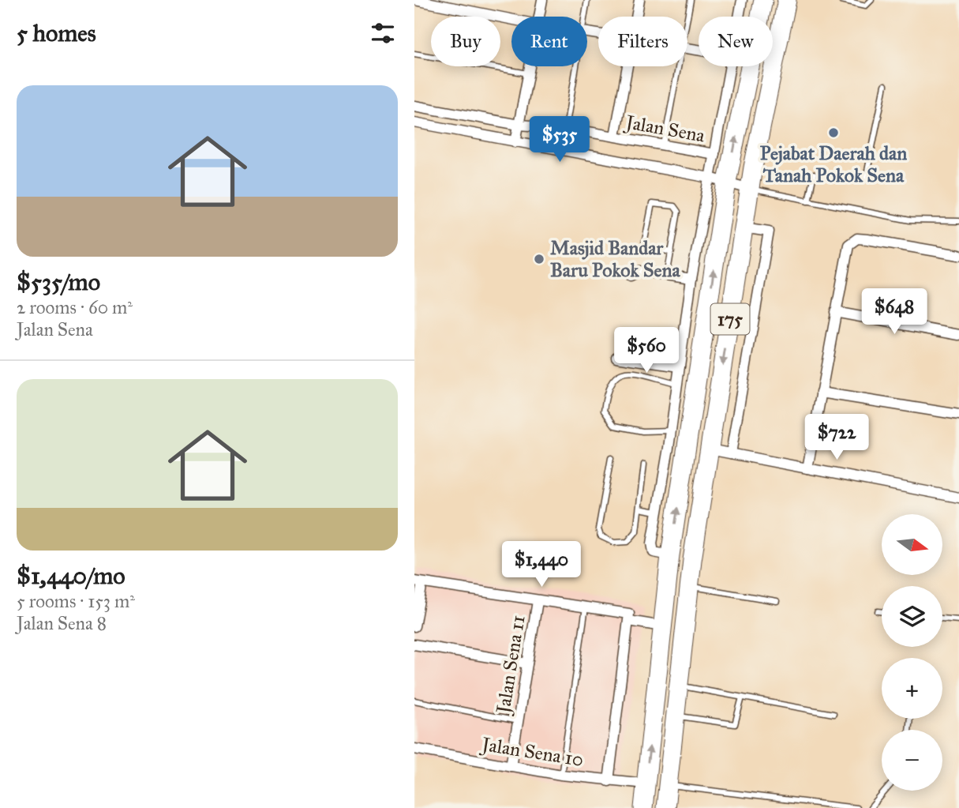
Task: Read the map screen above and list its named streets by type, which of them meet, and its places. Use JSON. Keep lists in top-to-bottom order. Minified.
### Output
{"streets":{"highway":["175"],"street":["Jalan Sena","Jalan Sena 11","Jalan Sena 10"]},"crossings":[["175","Jalan Sena 10"],["Jalan Sena 11","Jalan Sena 10"]],"places":["Pejabat Daerah dan Tanah Pokok Sena","Masjid Bandar Baru Pokok Sena"],"north":"right","page":{"heading":"5 homes","chip":["Buy","Rent","Filters","New"],"list":[{"name":"$535/mo","note":"2 rooms · 60 m² · Jalan Sena"},{"name":"$1,440/mo","note":"5 rooms · 153 m² · Jalan Sena 8"}],"price":["$535","$648","$560","$722","$1,440"],"map_buttons":["+","−"]}}
